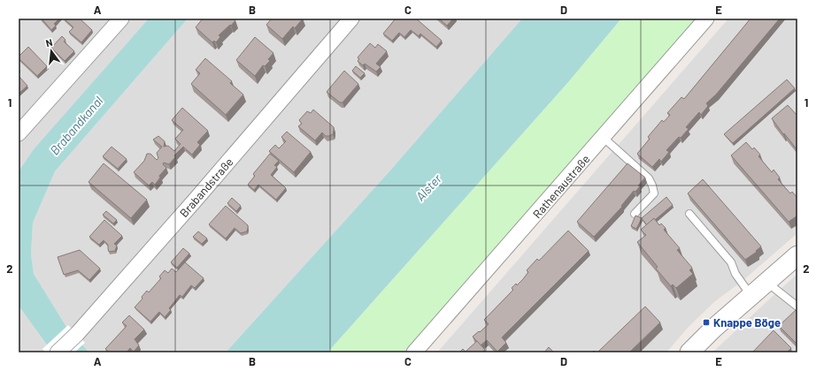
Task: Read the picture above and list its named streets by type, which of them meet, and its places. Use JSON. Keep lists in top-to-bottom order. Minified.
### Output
{"streets":{"street":["Rathenaustraße","Brabandstraße"]},"water":["Brabandkanal","Alster"],"places":{"transit":["Knappe Böge"]},"north":"top","grid":{"columns":["A","B","C","D","E"],"rows":["1","2"]}}
